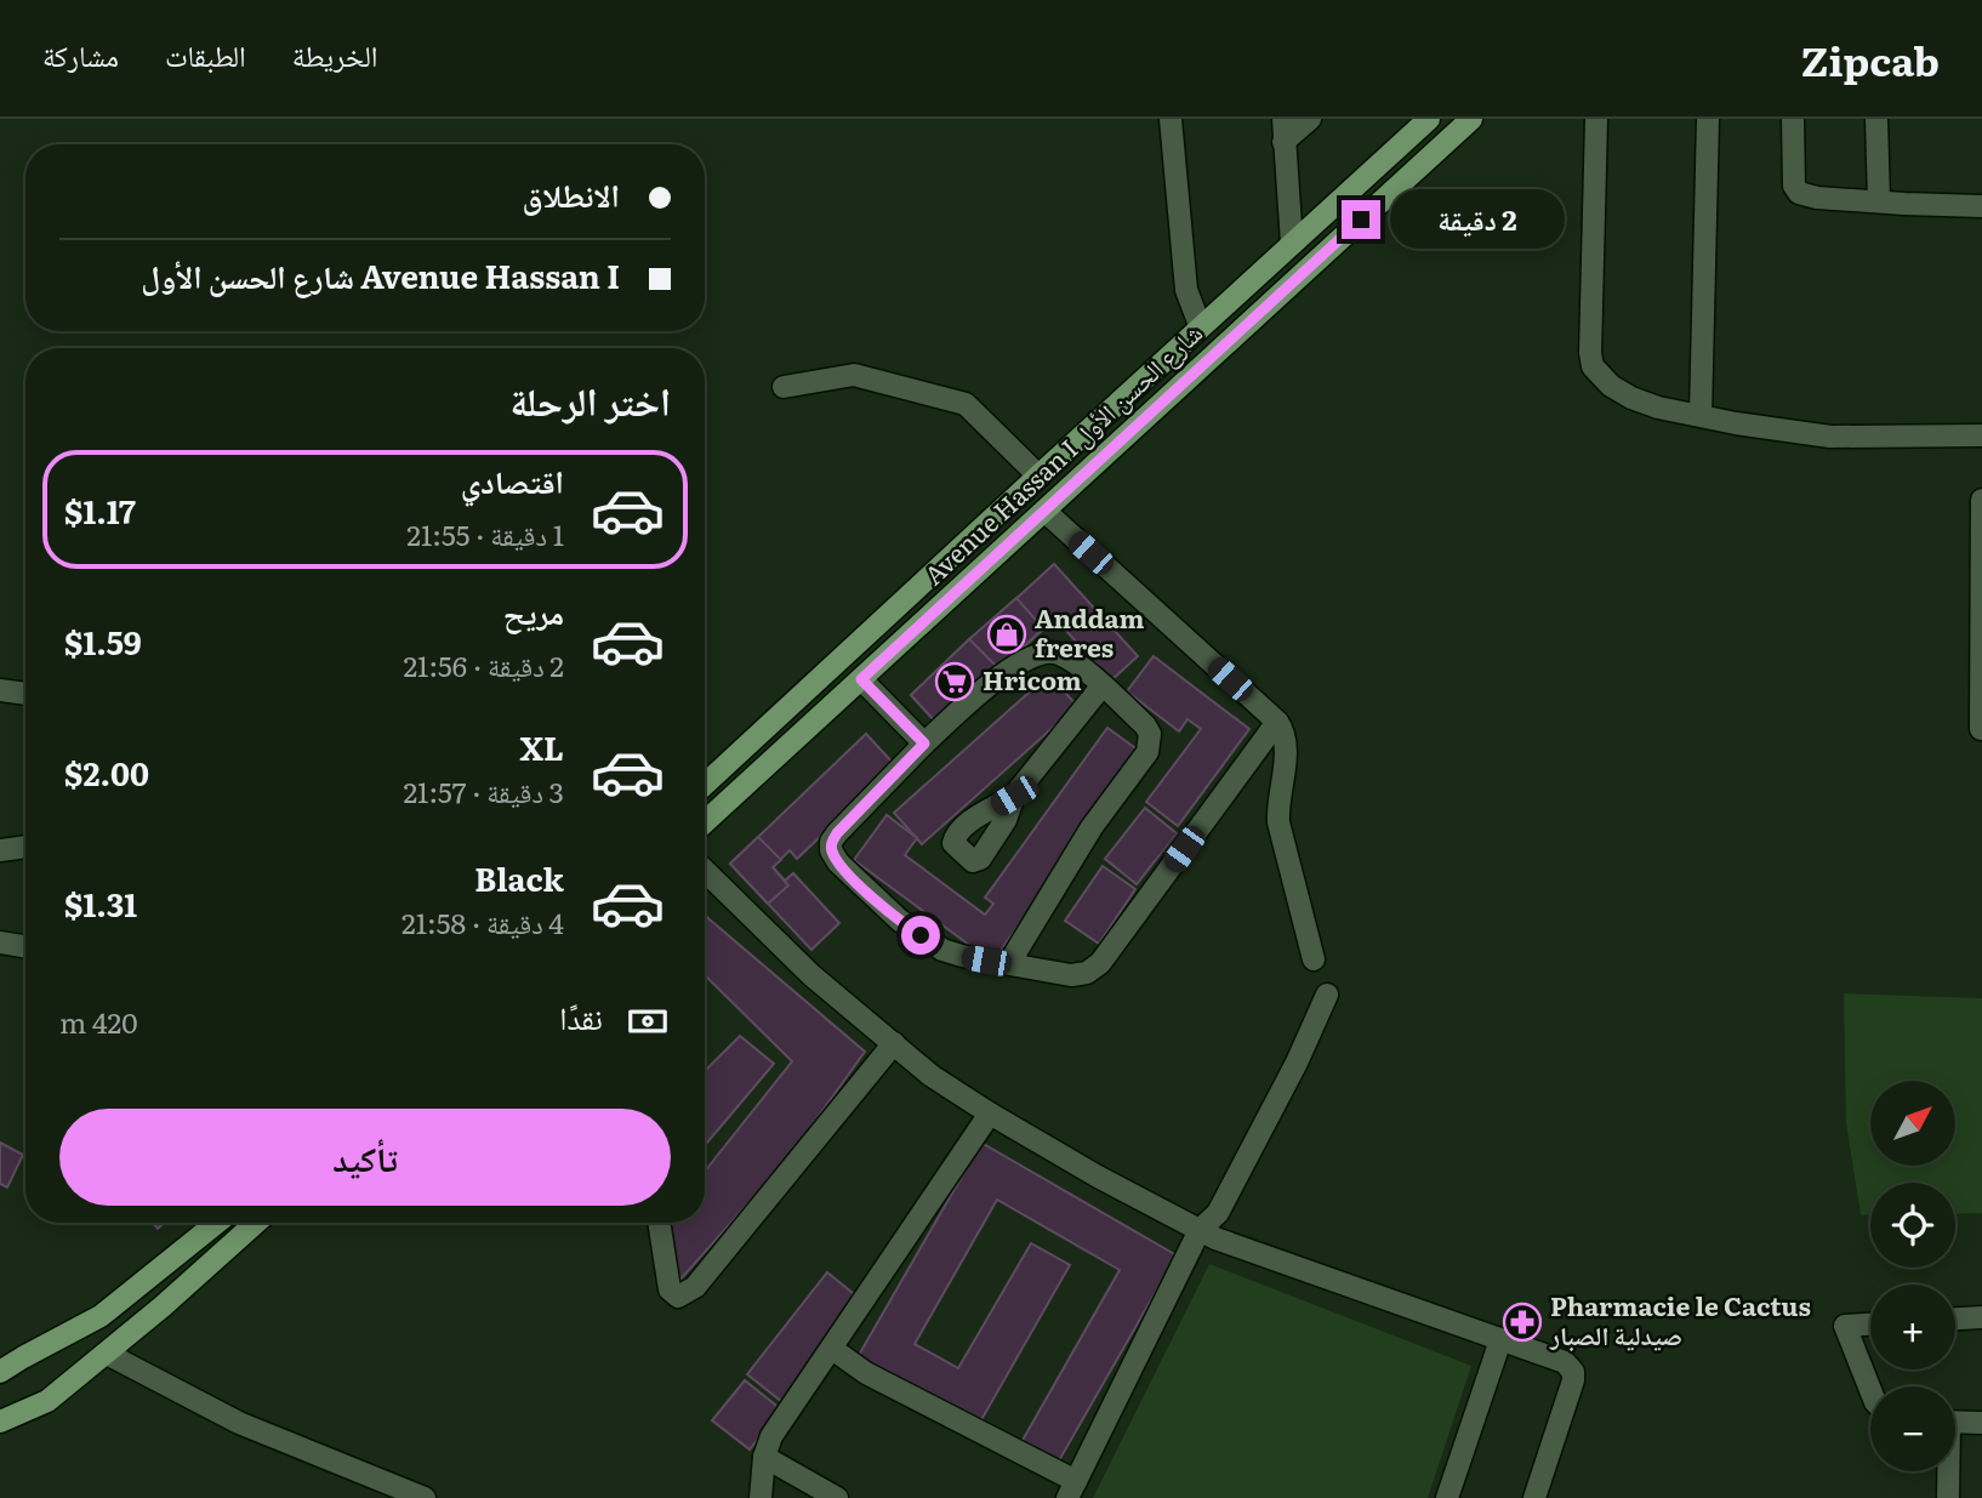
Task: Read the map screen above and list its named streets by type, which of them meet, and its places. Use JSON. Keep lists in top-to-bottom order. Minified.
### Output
{"streets":{"main road":["Avenue Hassan I شارع الحسن الأول"]},"places":{"shop":["Anddam freres"],"supermarket":["Hricom"],"pharmacy":["Pharmacie le Cactus صيدلية الصبار"]},"north":"top right","page":{"header":"Zipcab","nav":["الخريطة","الطبقات","مشاركة"],"banner":["الانطلاق","Avenue Hassan I شارع الحسن الأول"],"bubble":"2 دقيقة","heading":"اختر الرحلة","list":[{"name":"اقتصادي","note":"1 دقيقة · 21:55","value":"$1.17"},{"name":"مريح","note":"2 دقيقة · 21:56","value":"$1.59"},{"name":"XL","note":"3 دقيقة · 21:57","value":"$2.00"},{"name":"Black","note":"4 دقيقة · 21:58","value":"$1.31"}],"pay":["نقدًا","420 m"],"map_buttons":["+","−"],"buttons":"تأكيد"}}
